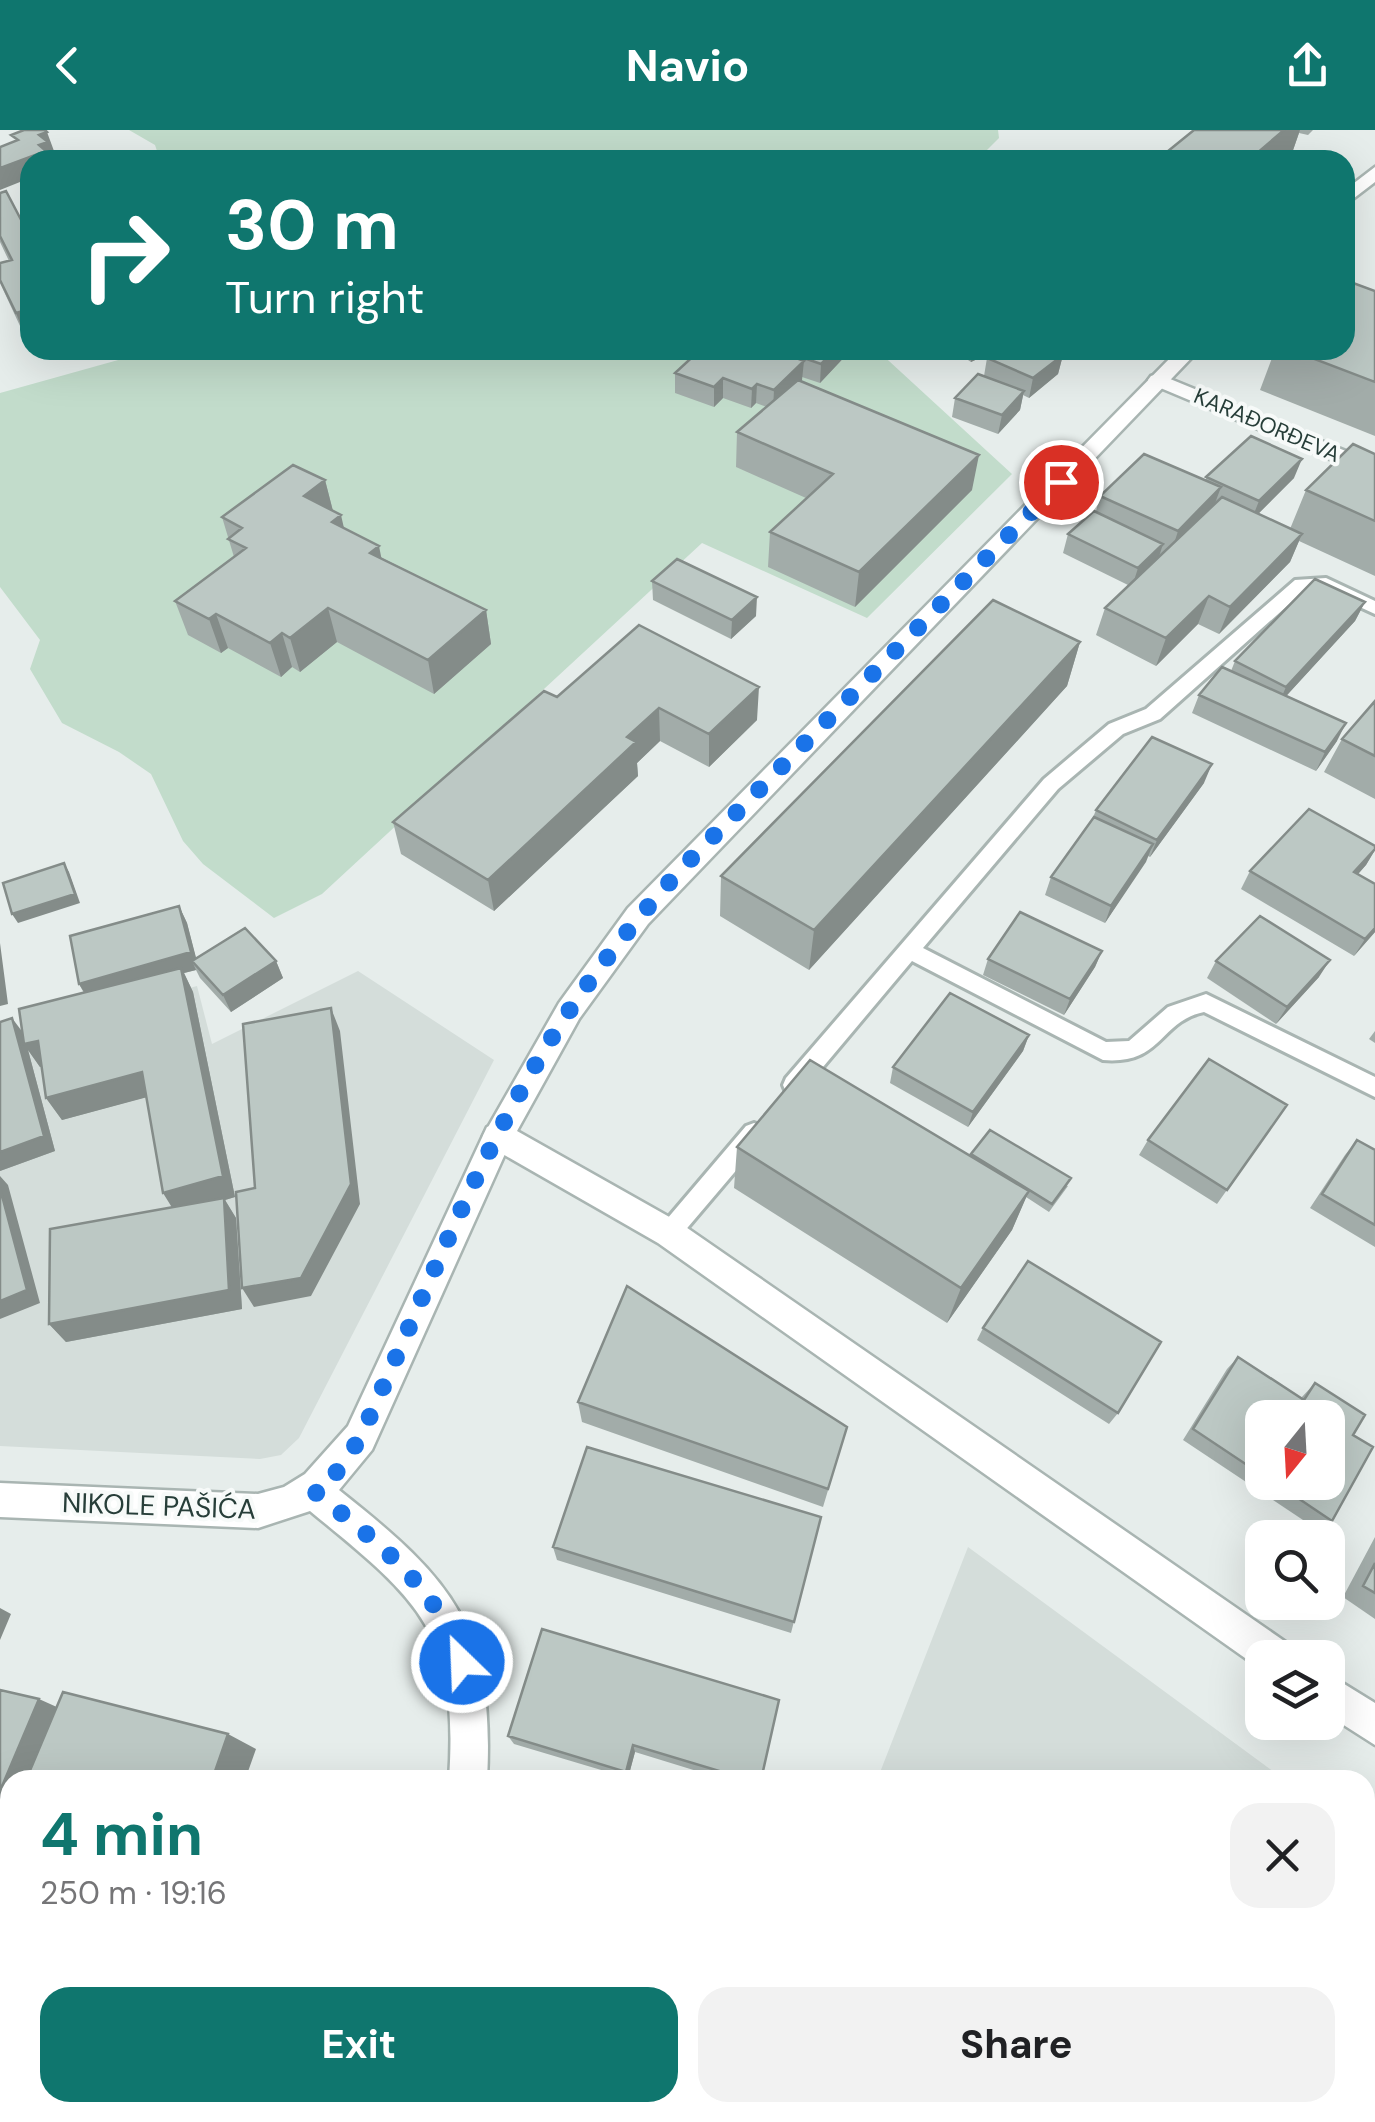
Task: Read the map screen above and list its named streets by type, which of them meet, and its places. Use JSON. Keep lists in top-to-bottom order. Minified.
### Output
{"streets":{"street":["KARAĐORĐEVA","NIKOLE PAŠIĆA"]},"north":"bottom","page":{"header":"Navio","turn":["30 m","Turn right"],"heading":["4 min","250 m · 19:16"],"buttons":["Exit","Share"]}}
